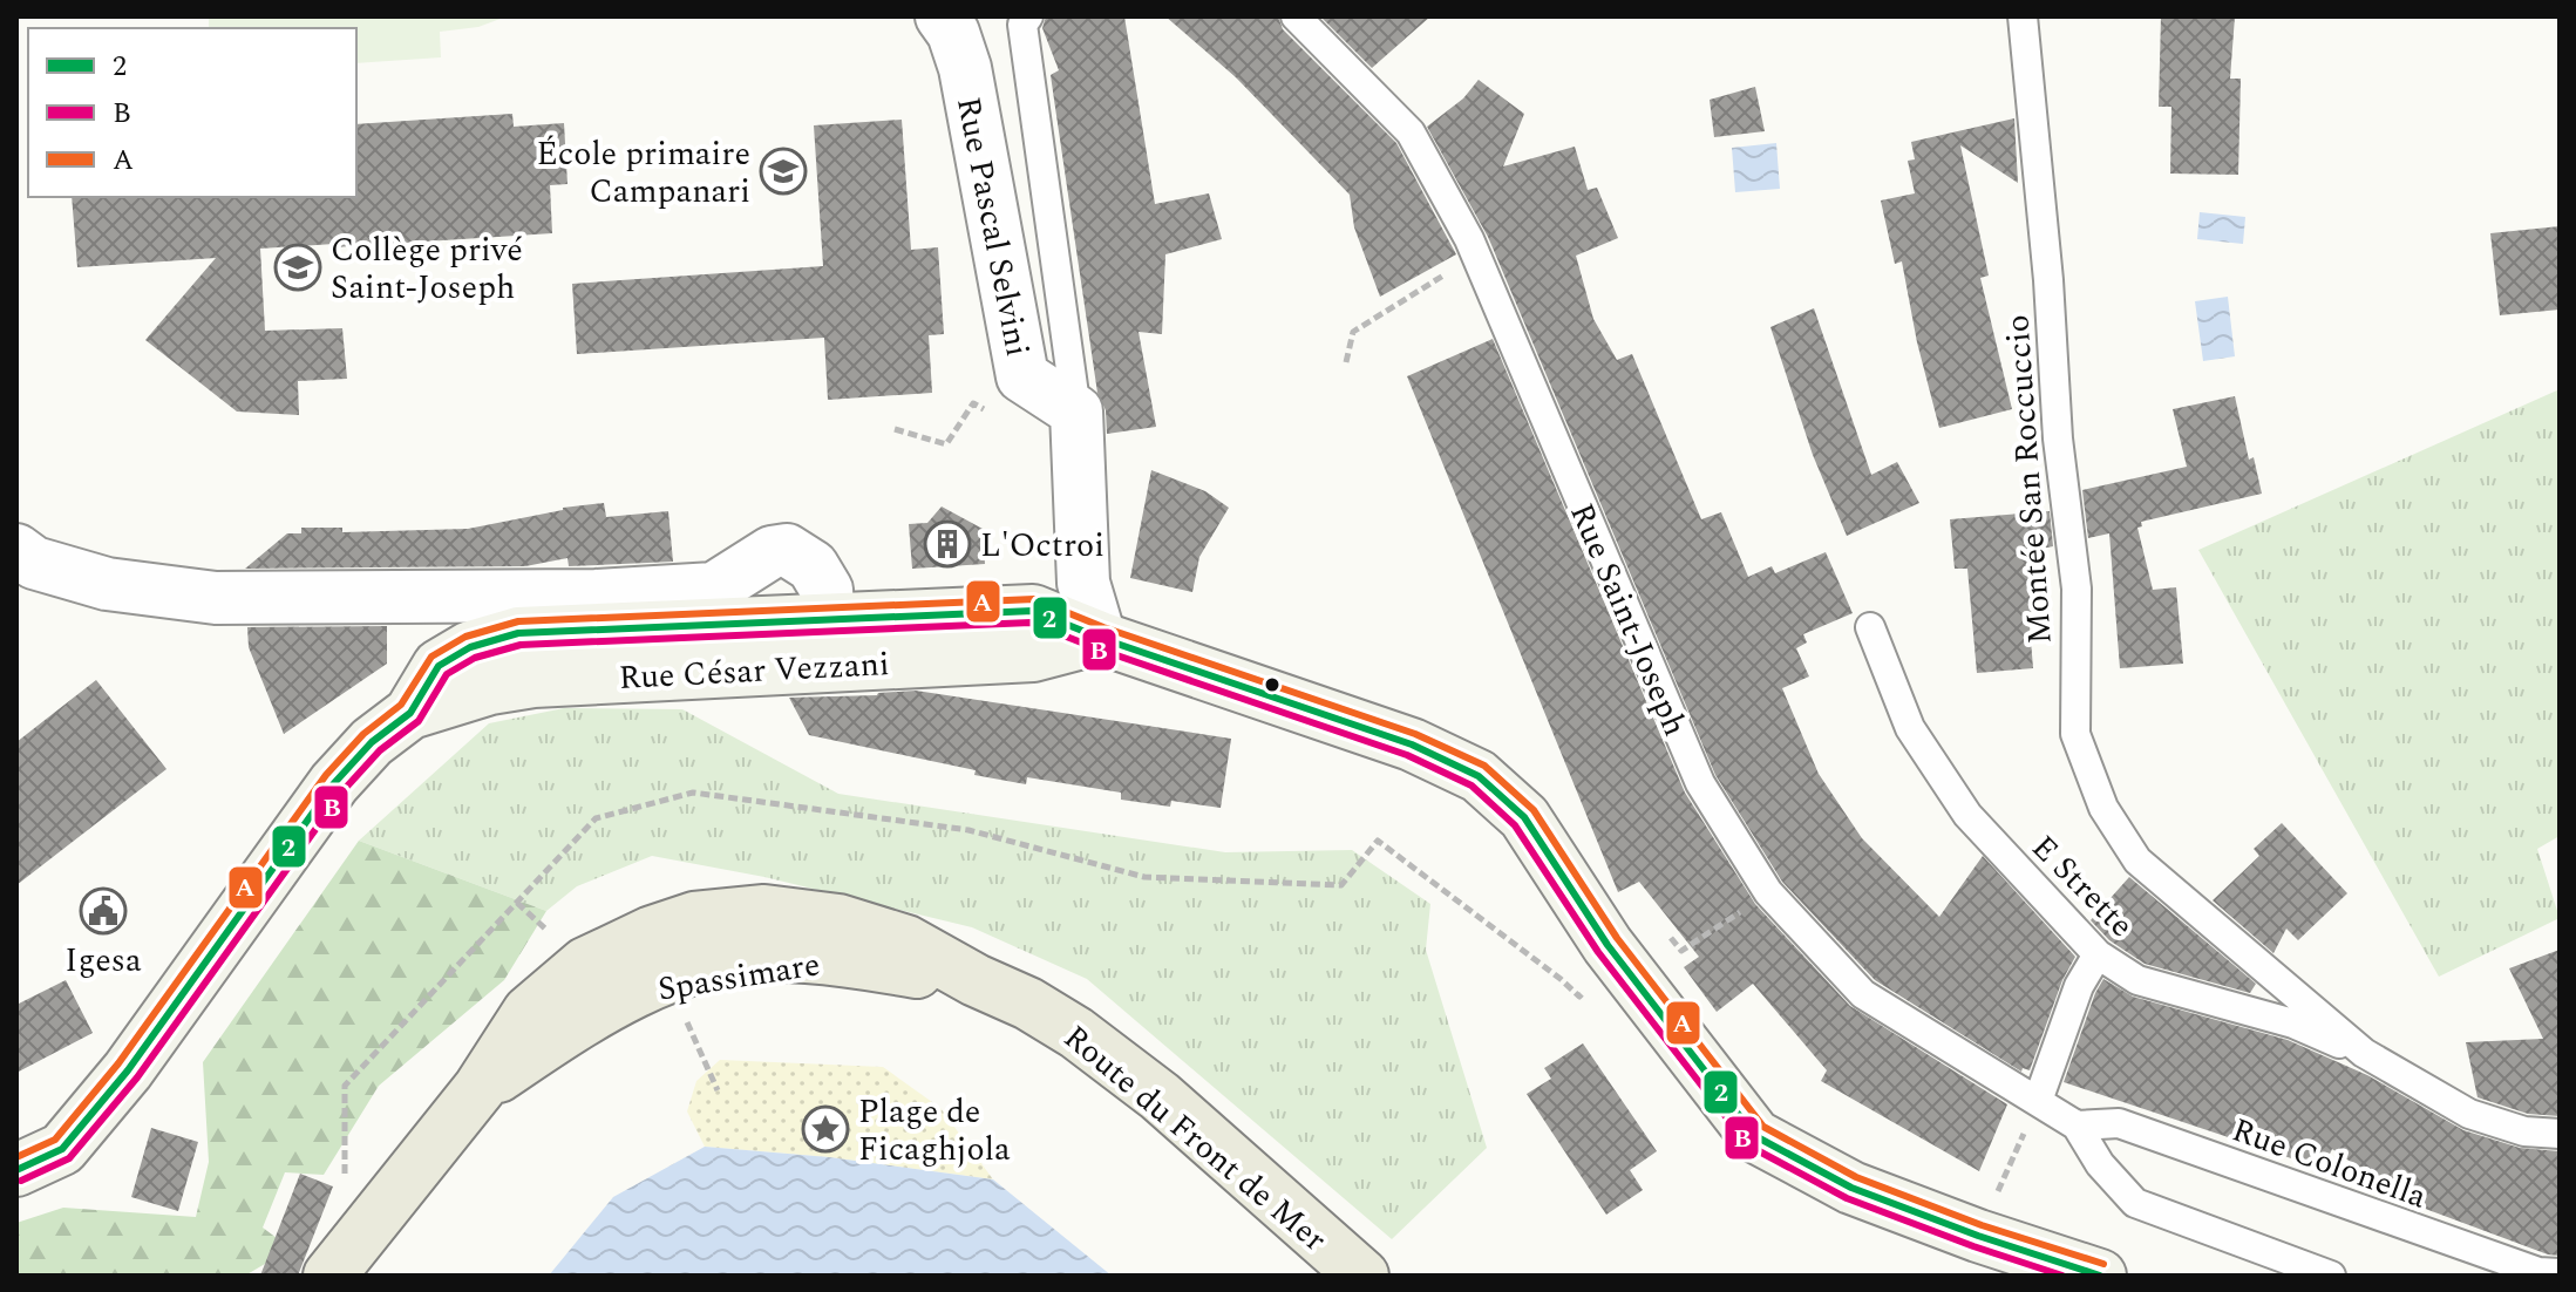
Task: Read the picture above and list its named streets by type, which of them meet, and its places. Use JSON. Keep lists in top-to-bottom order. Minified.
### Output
{"streets":{"main road":["Rue César Vezzani","Route du Front de Mer"],"street":["Rue Pascal Selvini"],"lane":["Montée San Roccuccio","Rue Saint-Joseph","E Strette","Rue Colonella"]},"crossings":[["Montée San Roccuccio","E Strette"],["Rue Saint-Joseph","Rue Colonella"]],"places":{"school or university":["École primaire Campanari","Collège privé Saint-Joseph"],"building":["L'Octroi"],"public building":["Igesa"],"place":["Plage de Ficaghjola"]},"lines":["transit line A","transit line 2","transit line B"],"legend":["2","B","A"]}
